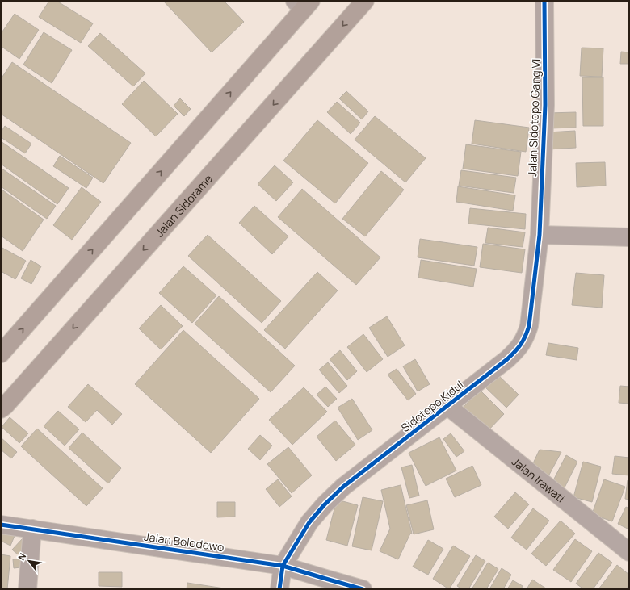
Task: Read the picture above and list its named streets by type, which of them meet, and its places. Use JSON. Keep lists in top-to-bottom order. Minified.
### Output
{"streets":{"highway":["Jalan Sidorame"],"street":["Jalan Sidotopo Gang VI","Sidotopo Kidul","Jalan Irawati","Jalan Bolodewo"]},"crossings":[["Jalan Sidotopo Gang VI","Sidotopo Kidul"],["Sidotopo Kidul","Jalan Irawati"],["Sidotopo Kidul","Jalan Bolodewo"]],"north":"top left"}
